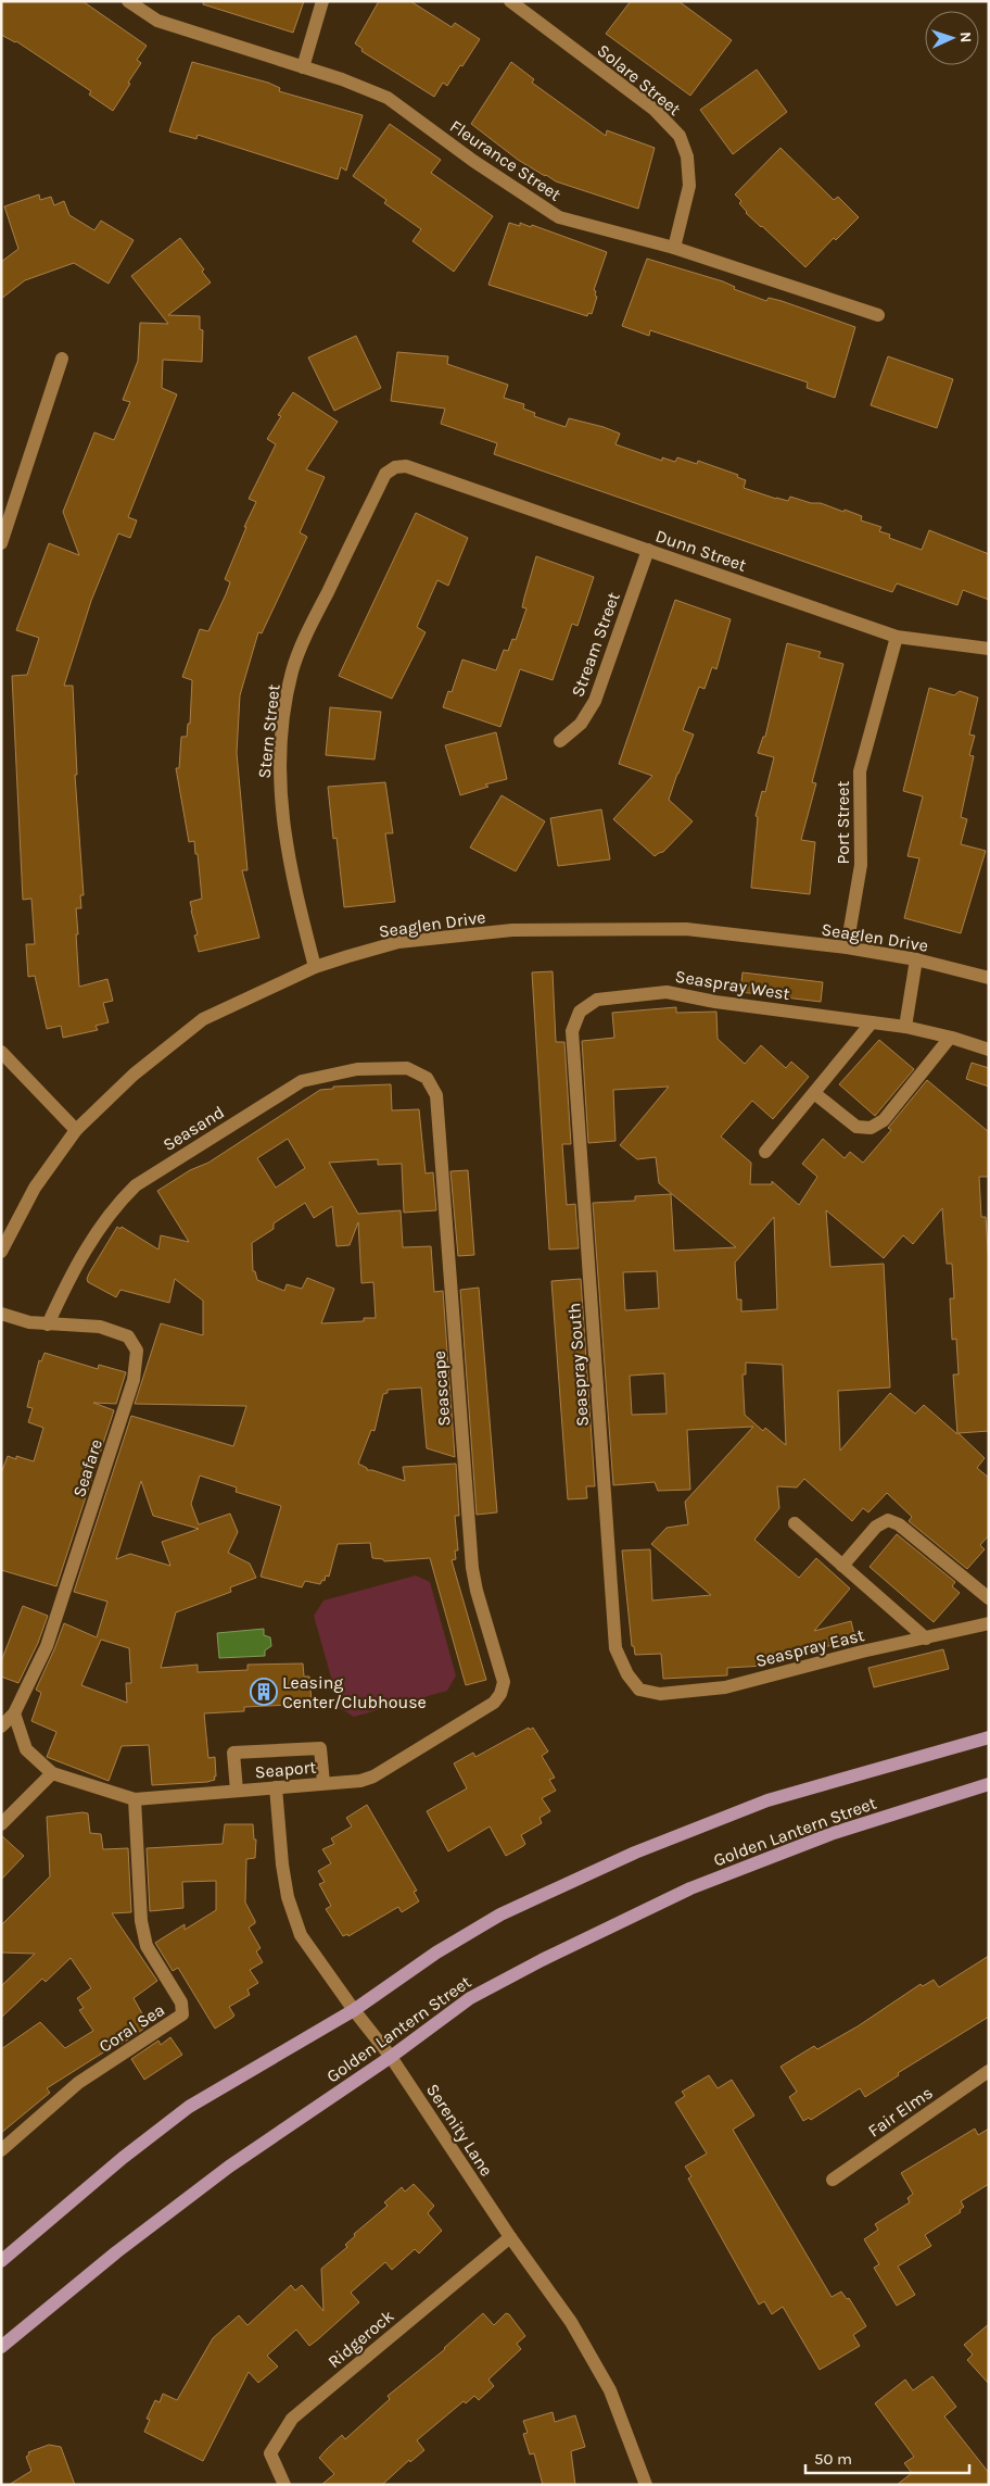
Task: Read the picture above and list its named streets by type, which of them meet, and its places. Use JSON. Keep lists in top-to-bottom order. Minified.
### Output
{"streets":{"main road":["Golden Lantern Street"],"street":["Solare Street","Fleurance Street","Dunn Street","Stream Street","Stern Street","Port Street","Seaglen Drive","Seaspray West","Seasand","Seaspray South","Seascape","Seafare","Seaspray East","Seaport","Coral Sea","Fair Elms","Serenity Lane","Ridgerock"]},"crossings":[["Solare Street","Fleurance Street"],["Dunn Street","Stream Street"],["Dunn Street","Stern Street"],["Dunn Street","Port Street"],["Stern Street","Seaglen Drive"],["Port Street","Seaglen Drive"],["Seaspray West","Seaspray South"],["Seasand","Seascape"],["Seasand","Seafare"],["Seaspray South","Seaspray East"],["Seascape","Seaport"],["Seafare","Seaport"],["Seaport","Coral Sea"],["Seaport","Serenity Lane"],["Golden Lantern Street","Serenity Lane"],["Serenity Lane","Ridgerock"]],"places":{"building":["Leasing Center/Clubhouse"]},"scale_bar":"50 m","north":"right"}
